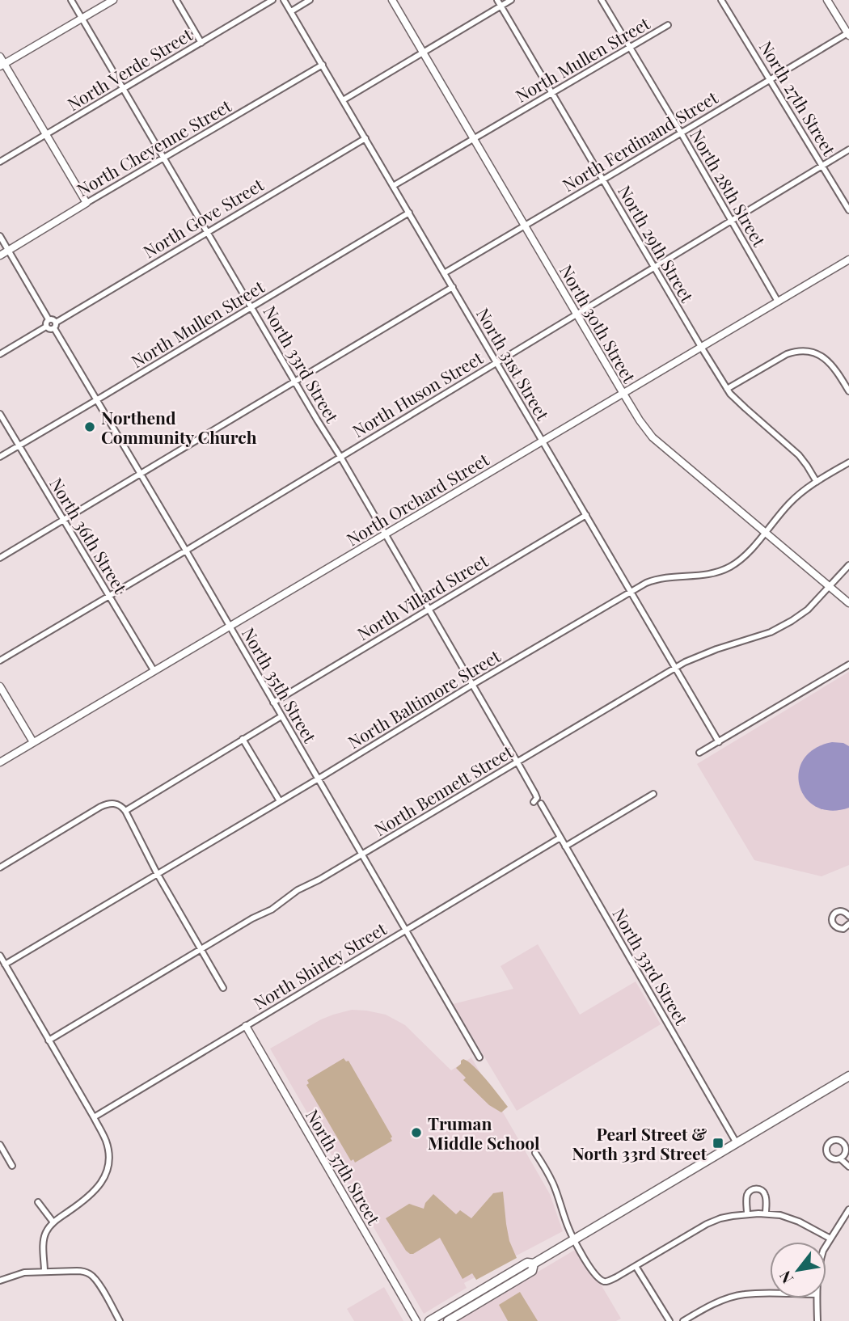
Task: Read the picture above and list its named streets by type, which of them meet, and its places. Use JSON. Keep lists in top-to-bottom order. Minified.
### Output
{"streets":{"street":["North Mullen Street","North Verde Street","North 27th Street","North Ferdinand Street","North Cheyenne Street","North 28th Street","North Gove Street","North 29th Street","North 30th Street","North 33rd Street","North 31st Street","North Huson Street","North Orchard Street","North 36th Street","North Villard Street","North 35th Street","North Baltimore Street","North Bennett Street","North Shirley Street","North 37th Street"]},"crossings":[["North Mullen Street","North 28th Street"],["North Mullen Street","North 29th Street"],["North Mullen Street","North 30th Street"],["North Mullen Street","North 33rd Street"],["North Mullen Street","North 31st Street"],["North Mullen Street","North 36th Street"],["North Mullen Street","North 35th Street"],["North Verde Street","North 33rd Street"],["North 27th Street","North Ferdinand Street"],["North 27th Street","North Huson Street"],["North Ferdinand Street","North 28th Street"],["North Ferdinand Street","North 29th Street"],["North Ferdinand Street","North 30th Street"],["North Ferdinand Street","North 31st Street"],["North Cheyenne Street","North 33rd Street"],["North Cheyenne Street","North 31st Street"],["North 28th Street","North Huson Street"],["North 28th Street","North Orchard Street"],["North Gove Street","North 33rd Street"],["North Gove Street","North 31st Street"],["North Gove Street","North 35th Street"],["North 29th Street","North Huson Street"],["North 29th Street","North Orchard Street"],["North 29th Street","North Baltimore Street"],["North 30th Street","North Huson Street"],["North 30th Street","North Orchard Street"],["North 30th Street","North Baltimore Street"],["North 30th Street","North Bennett Street"],["North 33rd Street","North Huson Street"],["North 33rd Street","North Orchard Street"],["North 33rd Street","North Villard Street"],["North 33rd Street","North Baltimore Street"],["North 33rd Street","North Bennett Street"],["North 33rd Street","North Shirley Street"],["North 31st Street","North Huson Street"],["North 31st Street","North Orchard Street"],["North 31st Street","North Villard Street"],["North 31st Street","North Baltimore Street"],["North 31st Street","North Bennett Street"],["North Huson Street","North 36th Street"],["North Huson Street","North 35th Street"],["North Orchard Street","North 36th Street"],["North Orchard Street","North 35th Street"],["North Villard Street","North 35th Street"],["North 35th Street","North Baltimore Street"],["North 35th Street","North Bennett Street"],["North 35th Street","North Shirley Street"],["North Shirley Street","North 37th Street"]],"places":{"other":["Northend Community Church","Truman Middle School"],"transit":["Pearl Street & North 33rd Street"]},"north":"bottom left"}
